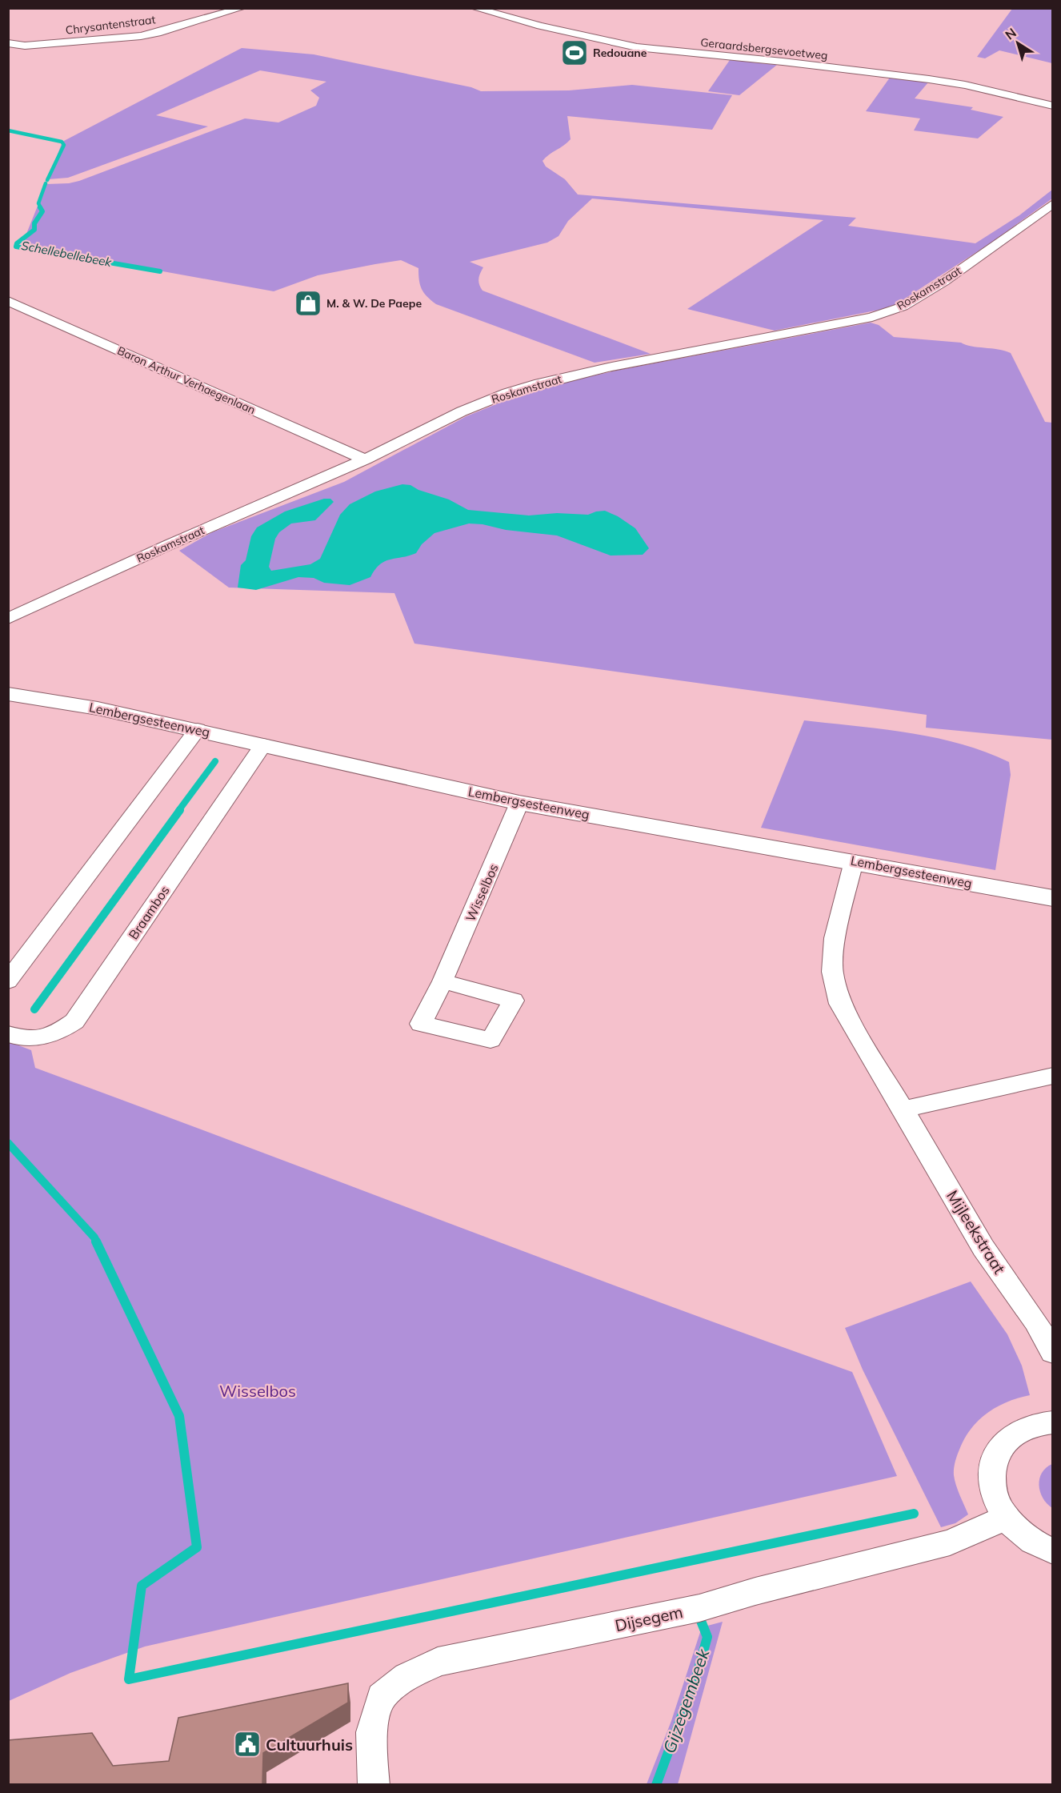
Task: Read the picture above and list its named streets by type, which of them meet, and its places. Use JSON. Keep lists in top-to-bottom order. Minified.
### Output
{"streets":{"street":["Chrysantenstraat","Geraardsbergsevoetweg","Roskamstraat","Baron Arthur Verhaegenlaan","Lembergsesteenweg","Wisselbos","Braambos","Mijleekstraat","Dijsegem"]},"crossings":[["Roskamstraat","Baron Arthur Verhaegenlaan"],["Lembergsesteenweg","Wisselbos"],["Lembergsesteenweg","Braambos"],["Lembergsesteenweg","Mijleekstraat"]],"water":["Schellebellebeek","Gijzegembeek"],"parks":["Wisselbos"],"places":{"sports":["Redouane"],"shop":["M. & W. De Paepe"],"public building":["Cultuurhuis"]},"north":"top left"}
